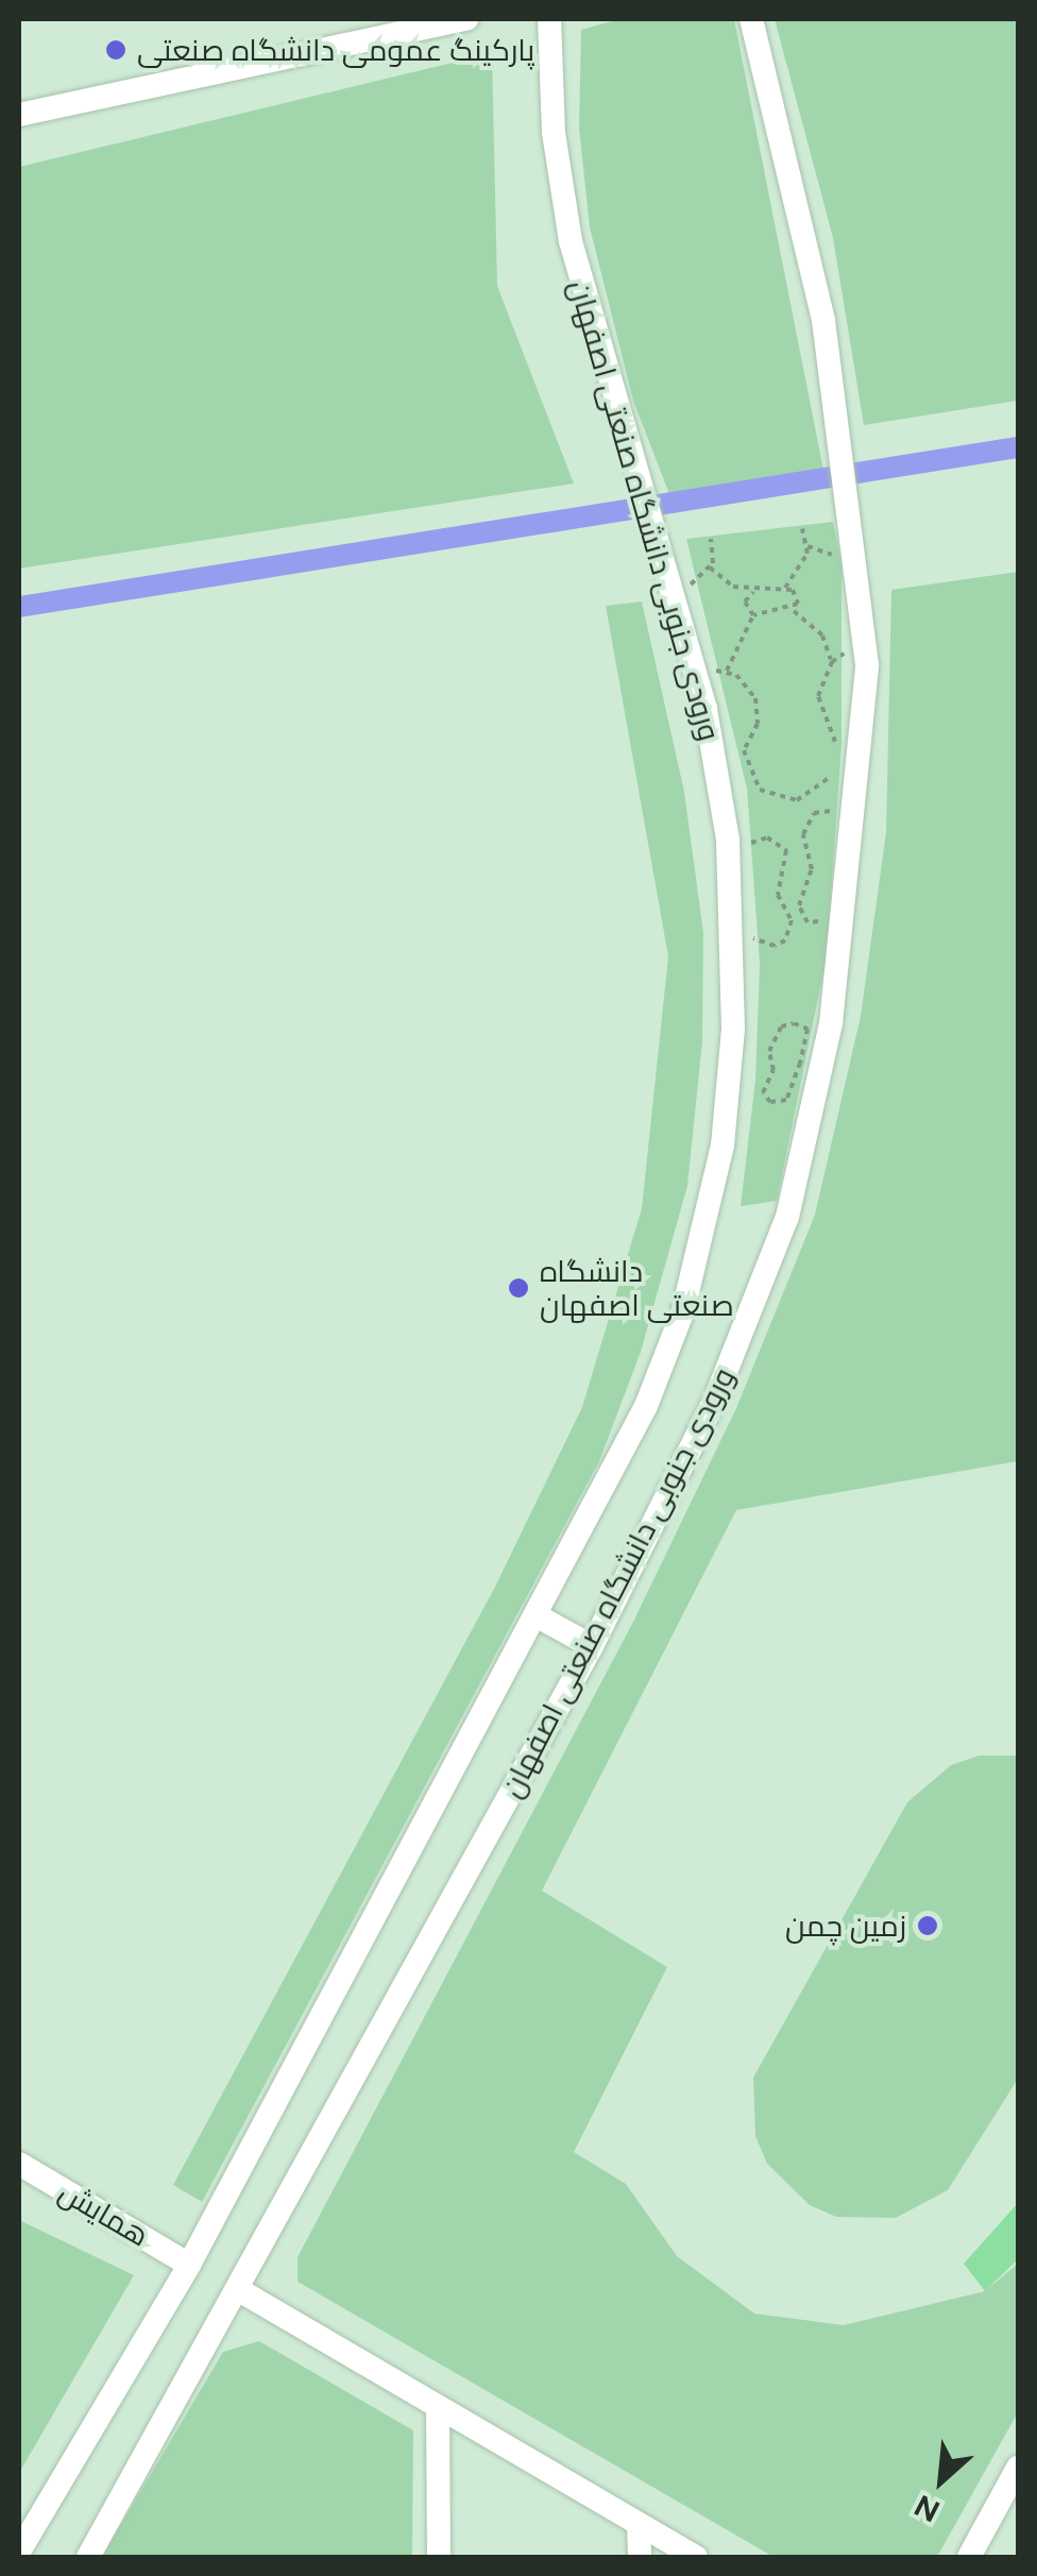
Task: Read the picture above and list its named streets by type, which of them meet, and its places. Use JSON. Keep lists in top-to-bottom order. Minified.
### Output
{"streets":{"street":["ورودی جنوبی دانشگاه صنعتی اصفهان","همایش"]},"crossings":[["ورودی جنوبی دانشگاه صنعتی اصفهان","همایش"]],"places":["پارکینگ عمومی دانشگاه صنعتی","دانشگاه صنعتی اصفهان","زمین چمن"],"north":"bottom left"}
